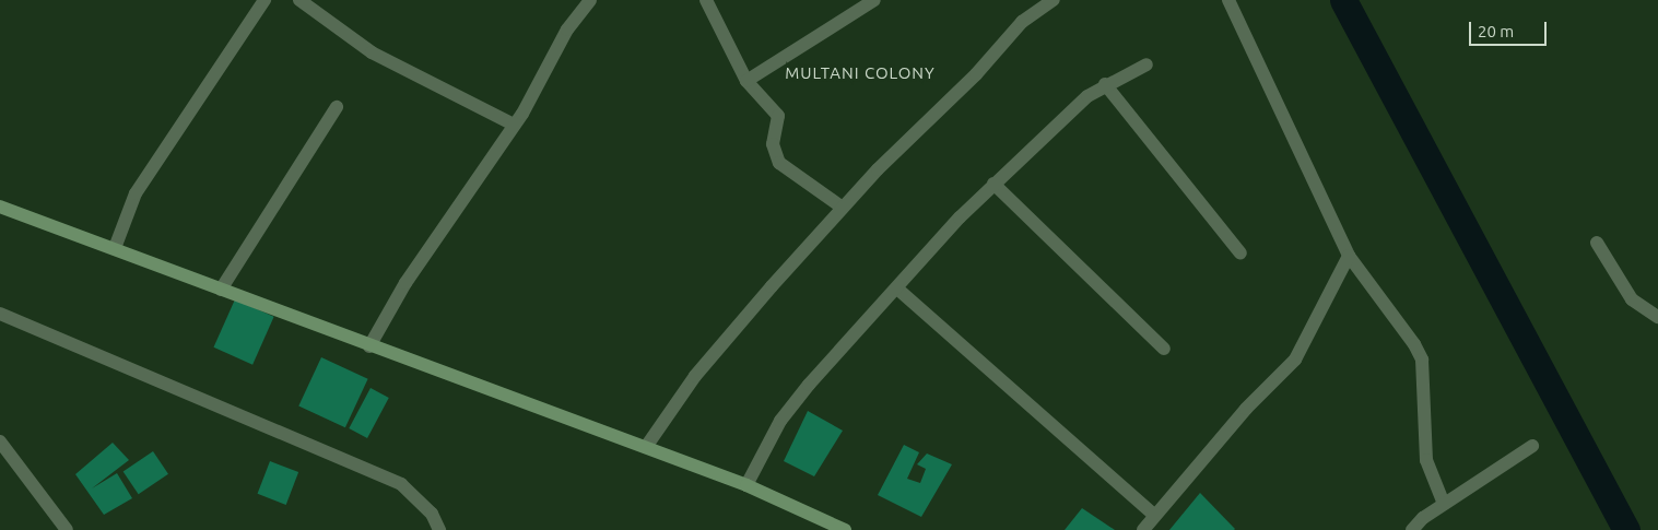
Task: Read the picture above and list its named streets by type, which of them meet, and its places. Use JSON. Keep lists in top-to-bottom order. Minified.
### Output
{"districts":["MULTANI COLONY"],"scale_bar":"20 m"}
